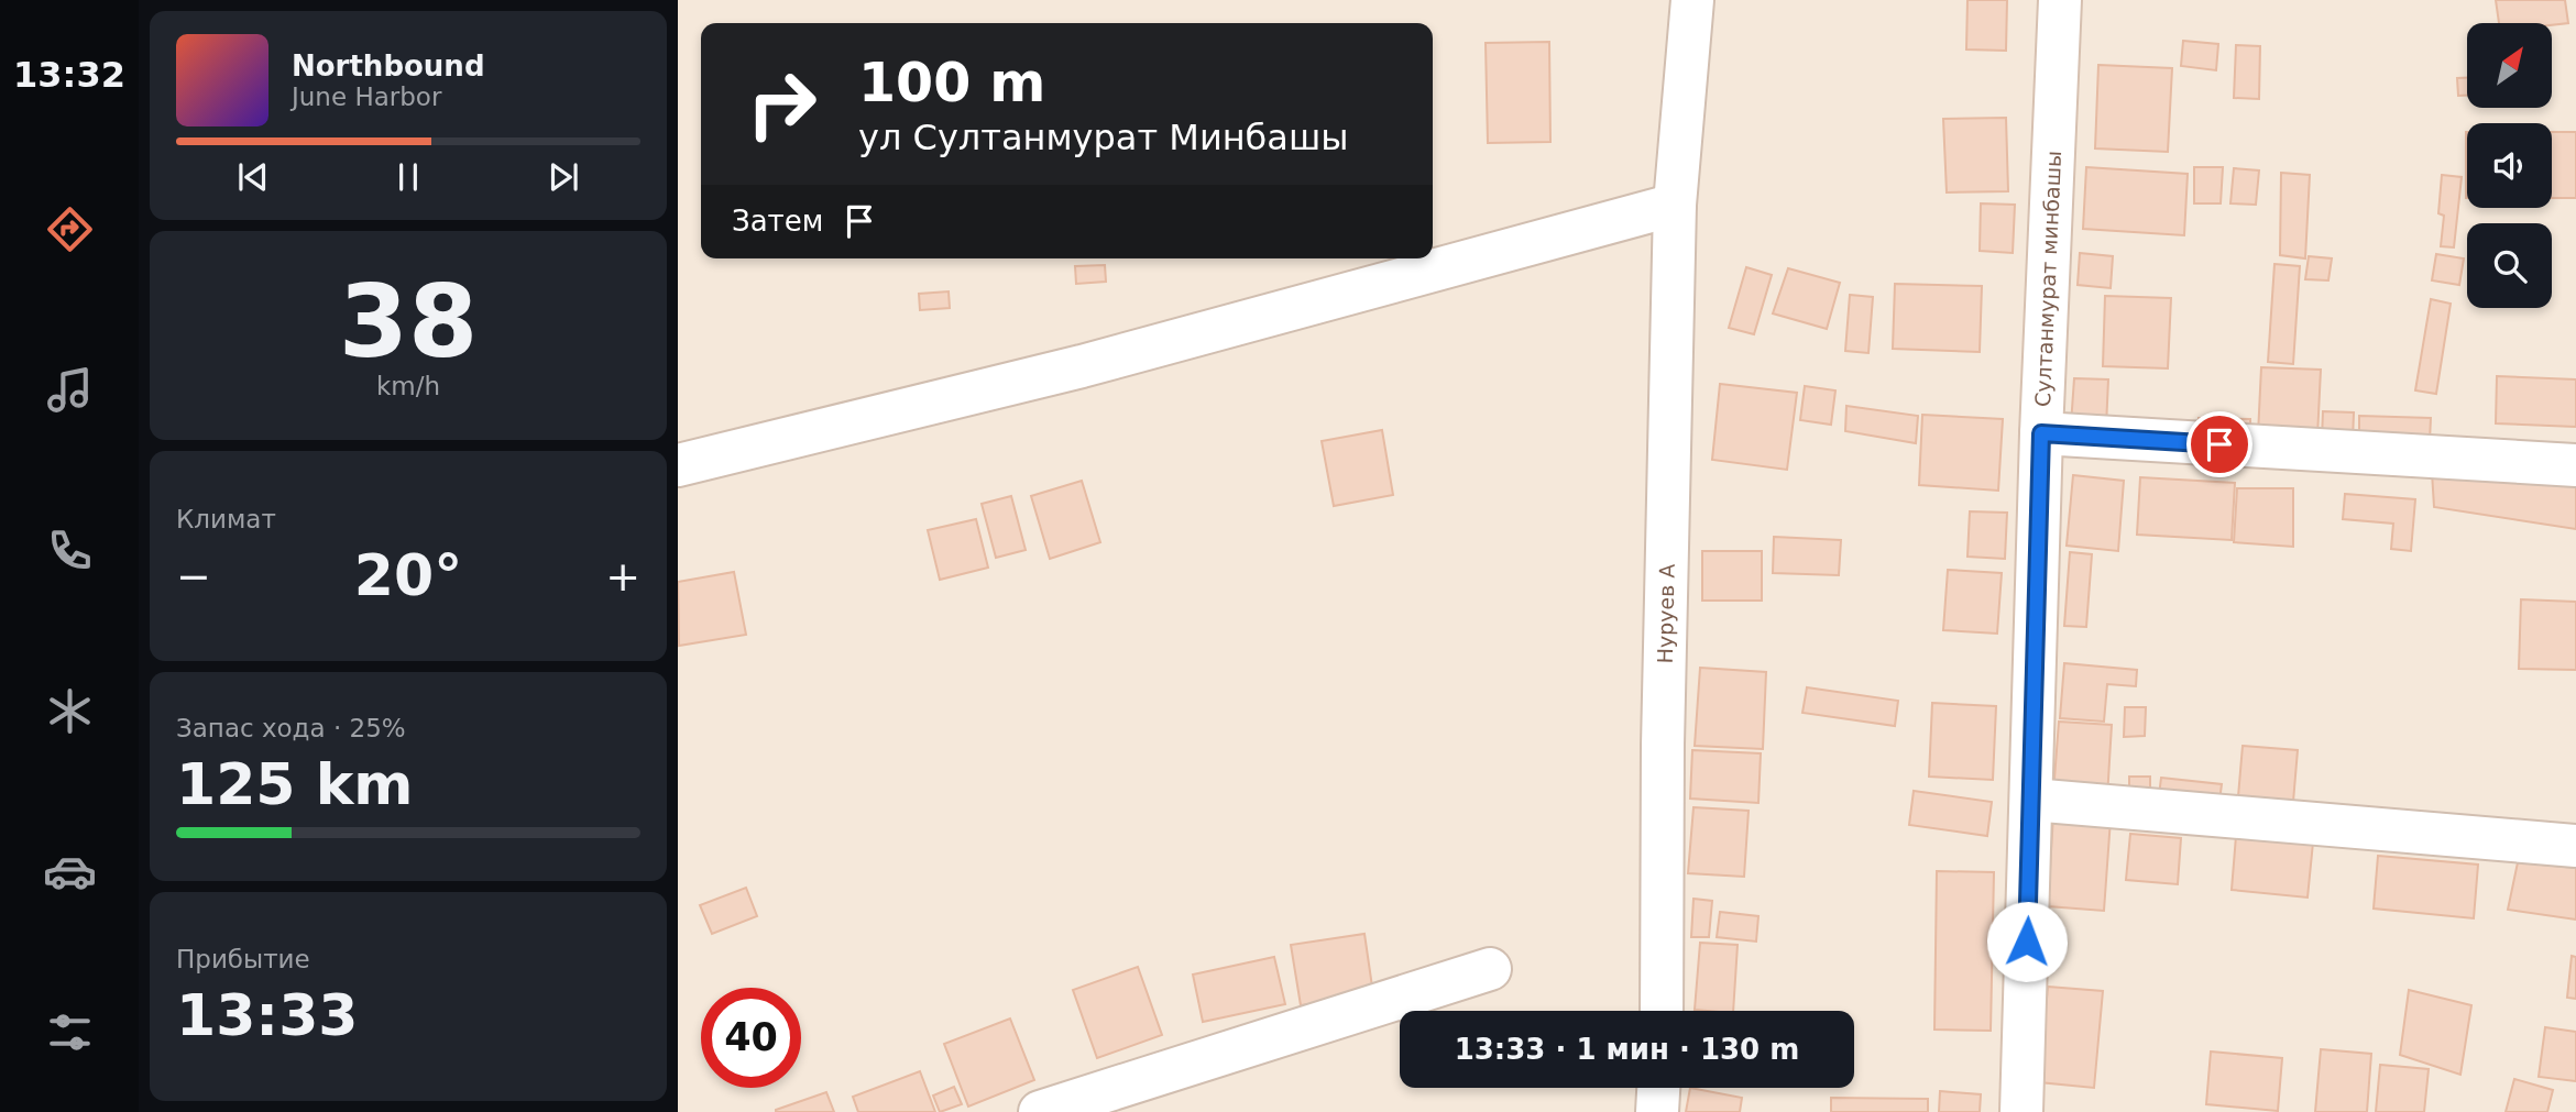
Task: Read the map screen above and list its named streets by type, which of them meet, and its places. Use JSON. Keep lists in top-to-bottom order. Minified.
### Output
{"streets":{"street":["Султанмурат минбашы","Нуруев А"]},"north":"top right","page":{"tabs":"13:32","turn":["100 m","ул Султанмурат Минбашы"],"song":["Northbound","June Harbor"],"then":"Затем","tile":[["38","km/h"],"Климат",["Запас хода · 25%","125 km"],["Прибытие","13:33"]],"heat":["−","20°","+"],"limit":"40","trip":"13:33 · 1 мин · 130 m"}}
